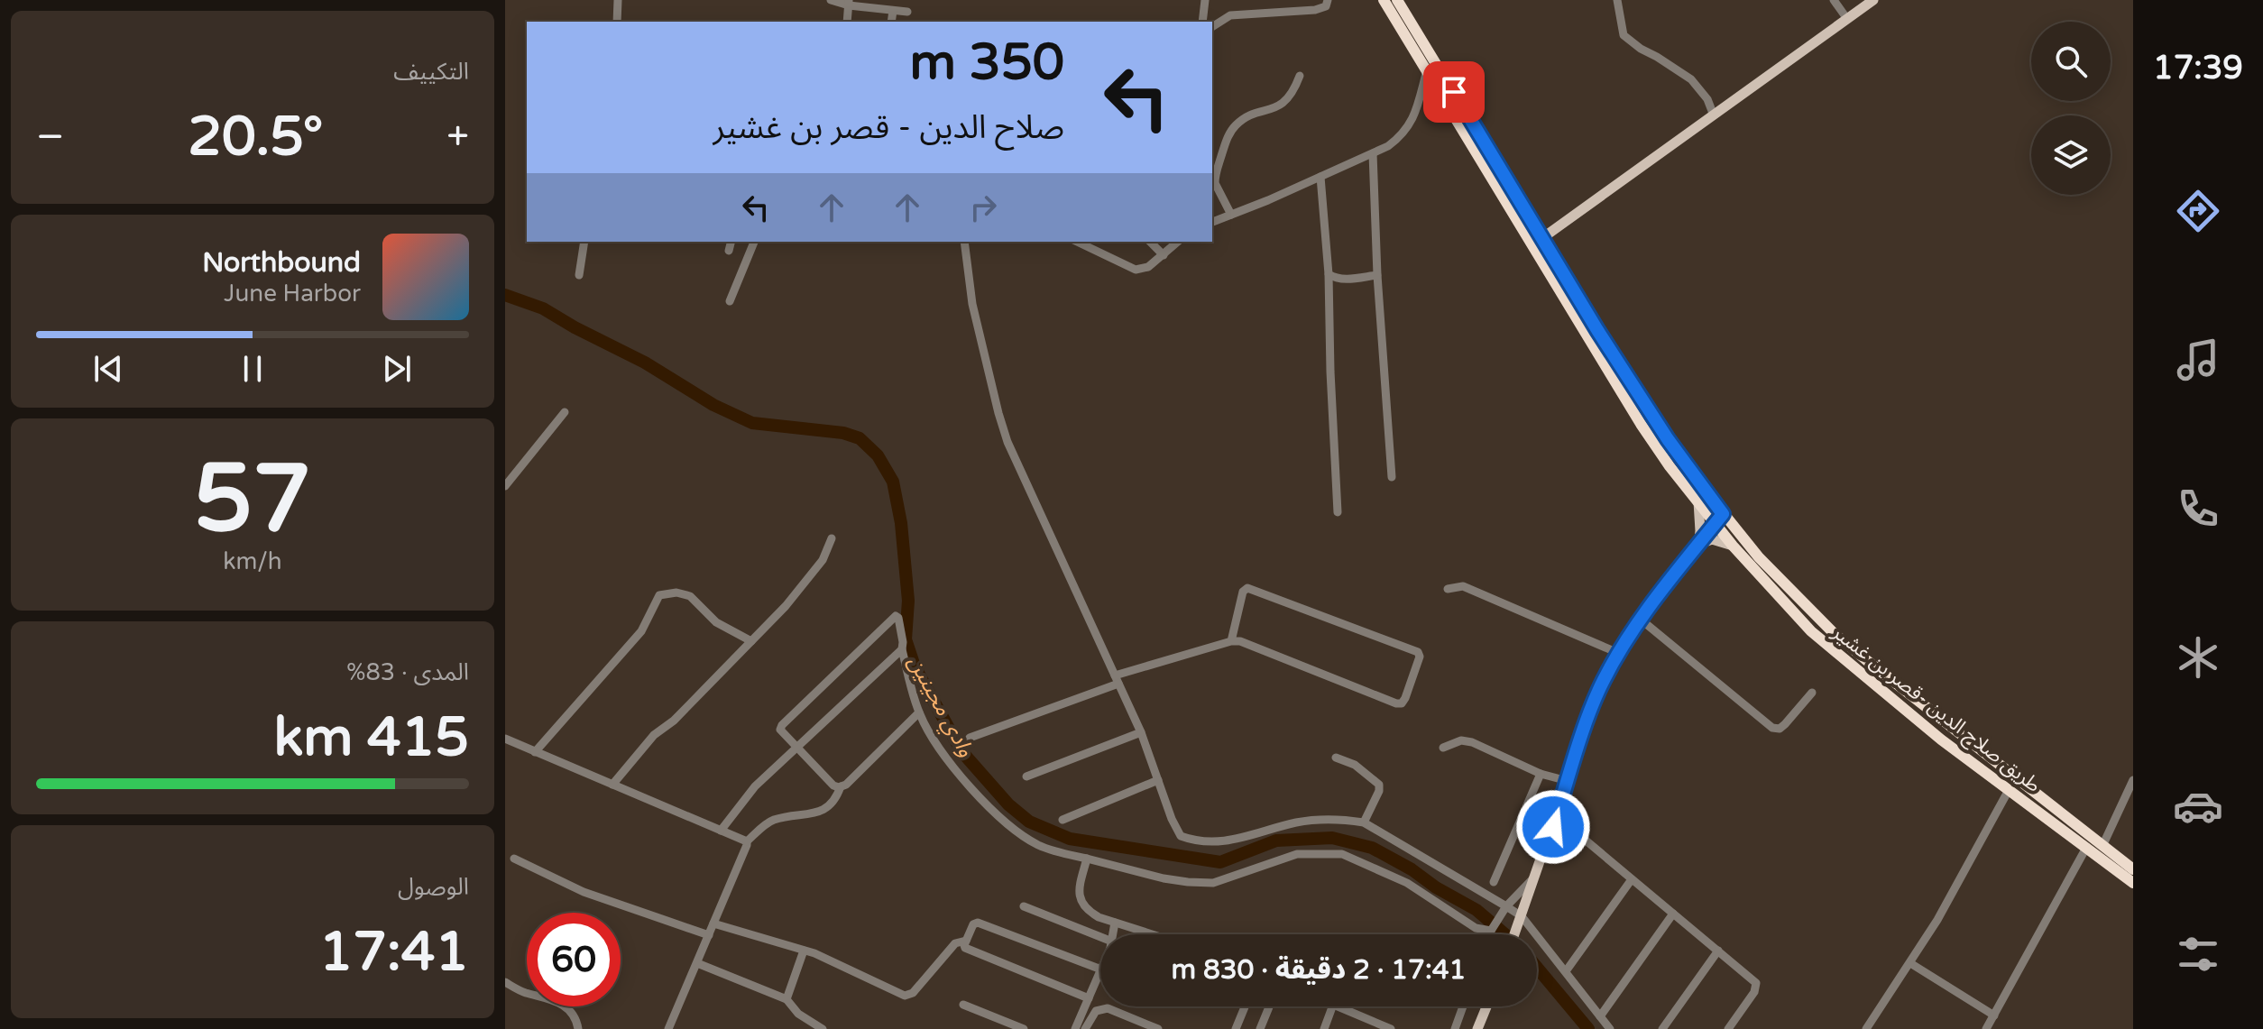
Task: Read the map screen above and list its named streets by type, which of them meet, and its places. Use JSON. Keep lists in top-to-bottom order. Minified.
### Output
{"streets":{"highway":["طريق صلاح الدين -قصر بن غشير"]},"water":["وادي مجينين"],"page":{"tabs":"17:39","tile":["التكييف",["57","km/h"],["المدى · 83%","415 km"],["الوصول","17:41"]],"turn":["350 m","صلاح الدين - قصر بن غشير"],"heat":["−","20.5°","+"],"song":["Northbound","June Harbor"],"limit":"60","trip":"17:41 · 2 دقيقة · 830 m"}}
